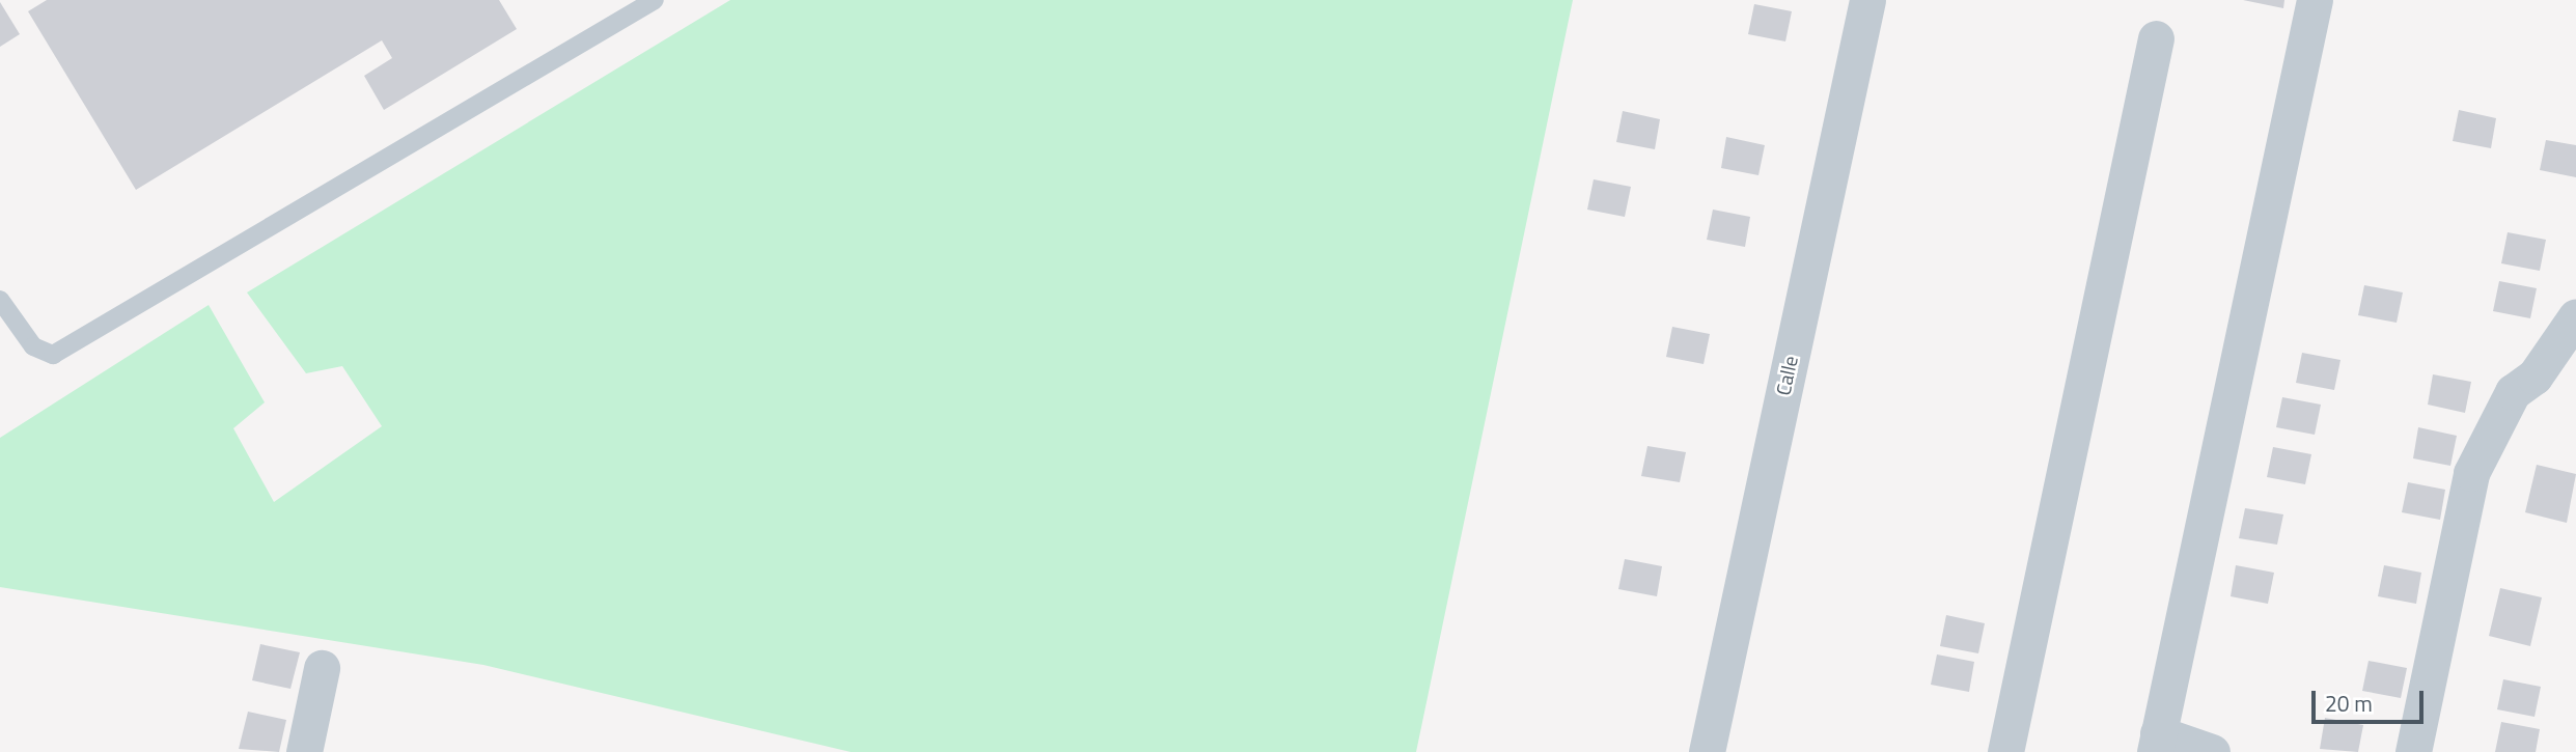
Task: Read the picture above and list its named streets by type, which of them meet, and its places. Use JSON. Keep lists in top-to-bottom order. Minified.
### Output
{"streets":{"street":["Calle"]},"scale_bar":"20 m"}
